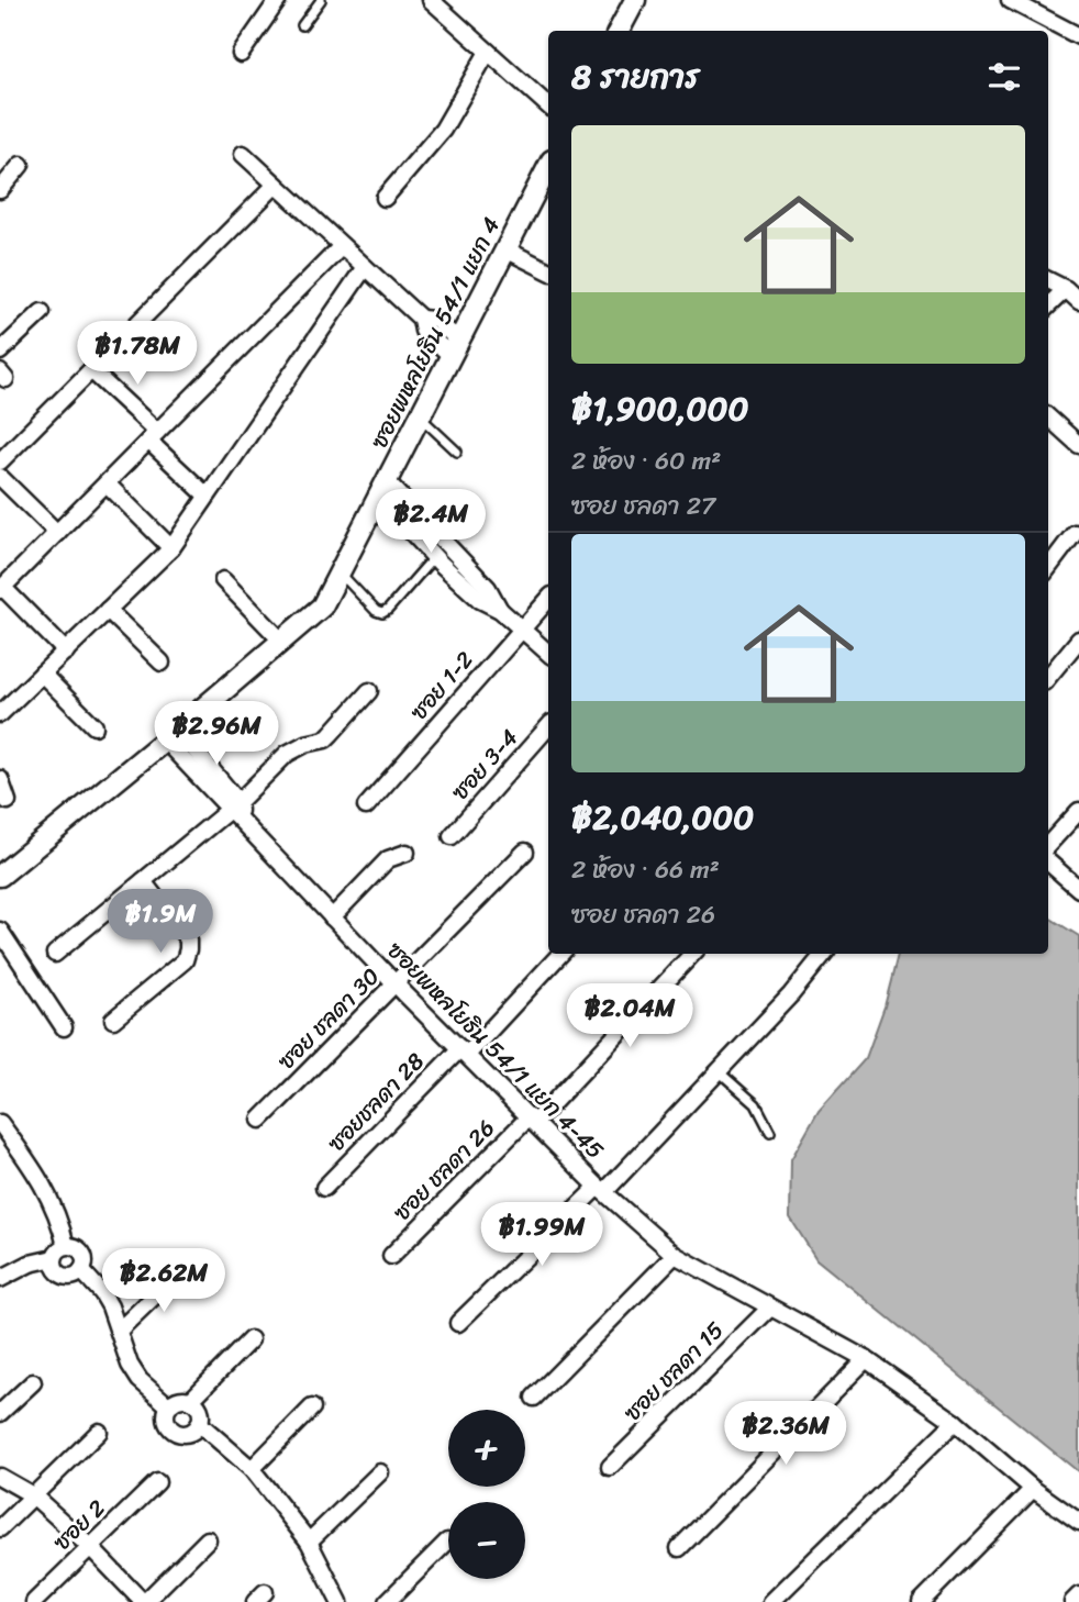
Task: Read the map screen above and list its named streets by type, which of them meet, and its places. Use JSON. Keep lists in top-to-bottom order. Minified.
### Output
{"streets":{"street":["ซอยพหลโยธิน 54/1 แยก 4","ซอย 1-2","ซอย 3-4","ซอย ชลดา 30","ซอยพหลโยธิน 54/1 แยก 4-45","ซอยชลดา 28","ซอย ชลดา 26","ซอย ชลดา 15","ซอย 2"]},"crossings":[["ซอยพหลโยธิน 54/1 แยก 4","ซอยพหลโยธิน 54/1 แยก 4-45"],["ซอย ชลดา 30","ซอยพหลโยธิน 54/1 แยก 4-45"],["ซอยพหลโยธิน 54/1 แยก 4-45","ซอยชลดา 28"],["ซอยพหลโยธิน 54/1 แยก 4-45","ซอย ชลดา 26"],["ซอยพหลโยธิน 54/1 แยก 4-45","ซอย ชลดา 15"]],"page":{"heading":"8 รายการ","list":[{"name":"฿1,900,000","note":"2 ห้อง · 60 m² · ซอย ชลดา 27"},{"name":"฿2,040,000","note":"2 ห้อง · 66 m² · ซอย ชลดา 26"}],"price":["฿1.78M","฿2.4M","฿2.96M","฿1.9M","฿2.04M","฿1.99M","฿2.62M","฿2.36M"],"map_buttons":["+","−"]}}
